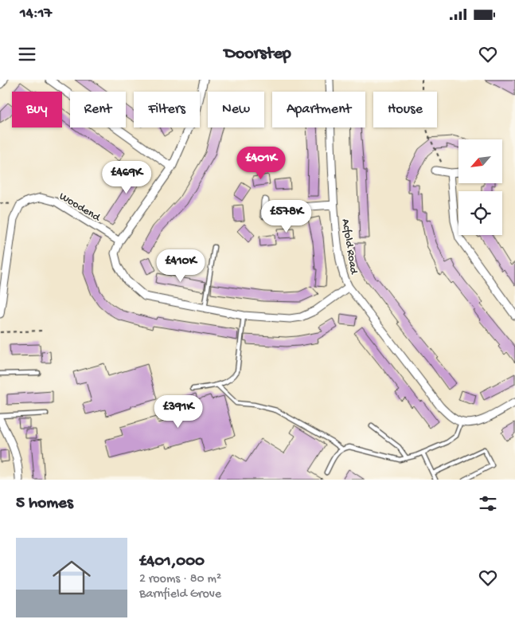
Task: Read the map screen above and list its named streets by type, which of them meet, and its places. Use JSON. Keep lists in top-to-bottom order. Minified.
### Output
{"streets":{"street":["Woodend","Acfold Road"]},"north":"bottom left","page":{"status":"14:17","header":"Doorstep","chip":["Buy","Rent","Filters","New","Apartment","House"],"price":["£401K","£469K","£578K","£410K","£391K"],"heading":"5 homes","list":[{"name":"£401,000","note":"2 rooms · 80 m² · Barnfield Grove"}]}}
